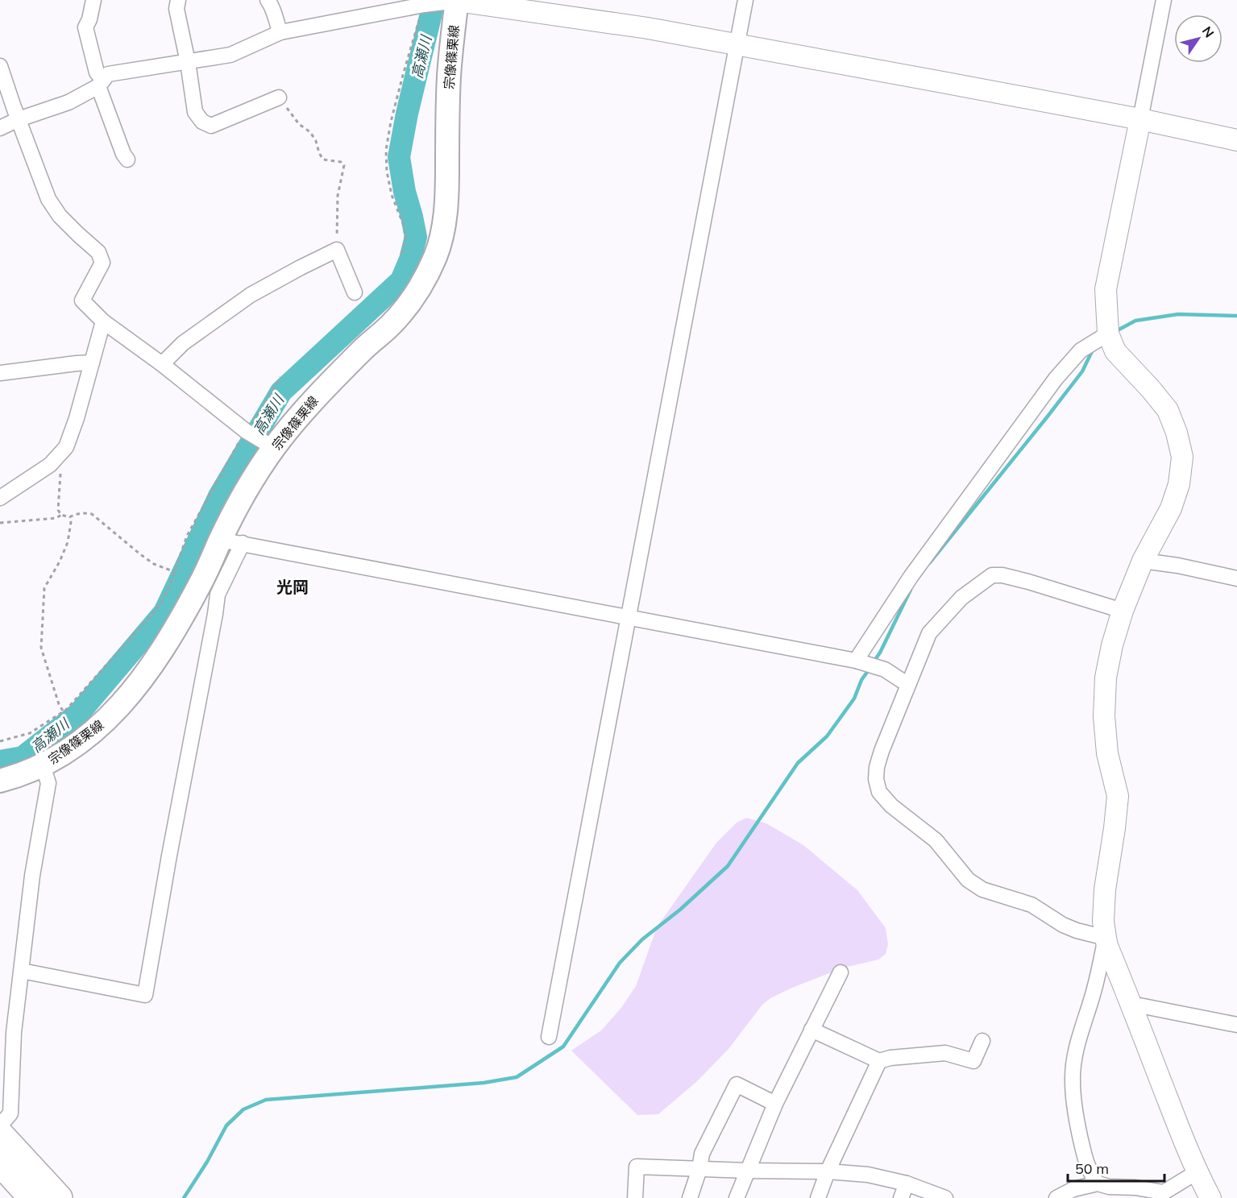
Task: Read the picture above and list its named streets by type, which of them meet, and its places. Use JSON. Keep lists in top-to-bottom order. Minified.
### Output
{"streets":{"main road":["宗像篠栗線"]},"districts":["光岡"],"water":["高瀬川"],"scale_bar":"50 m","north":"top right"}
